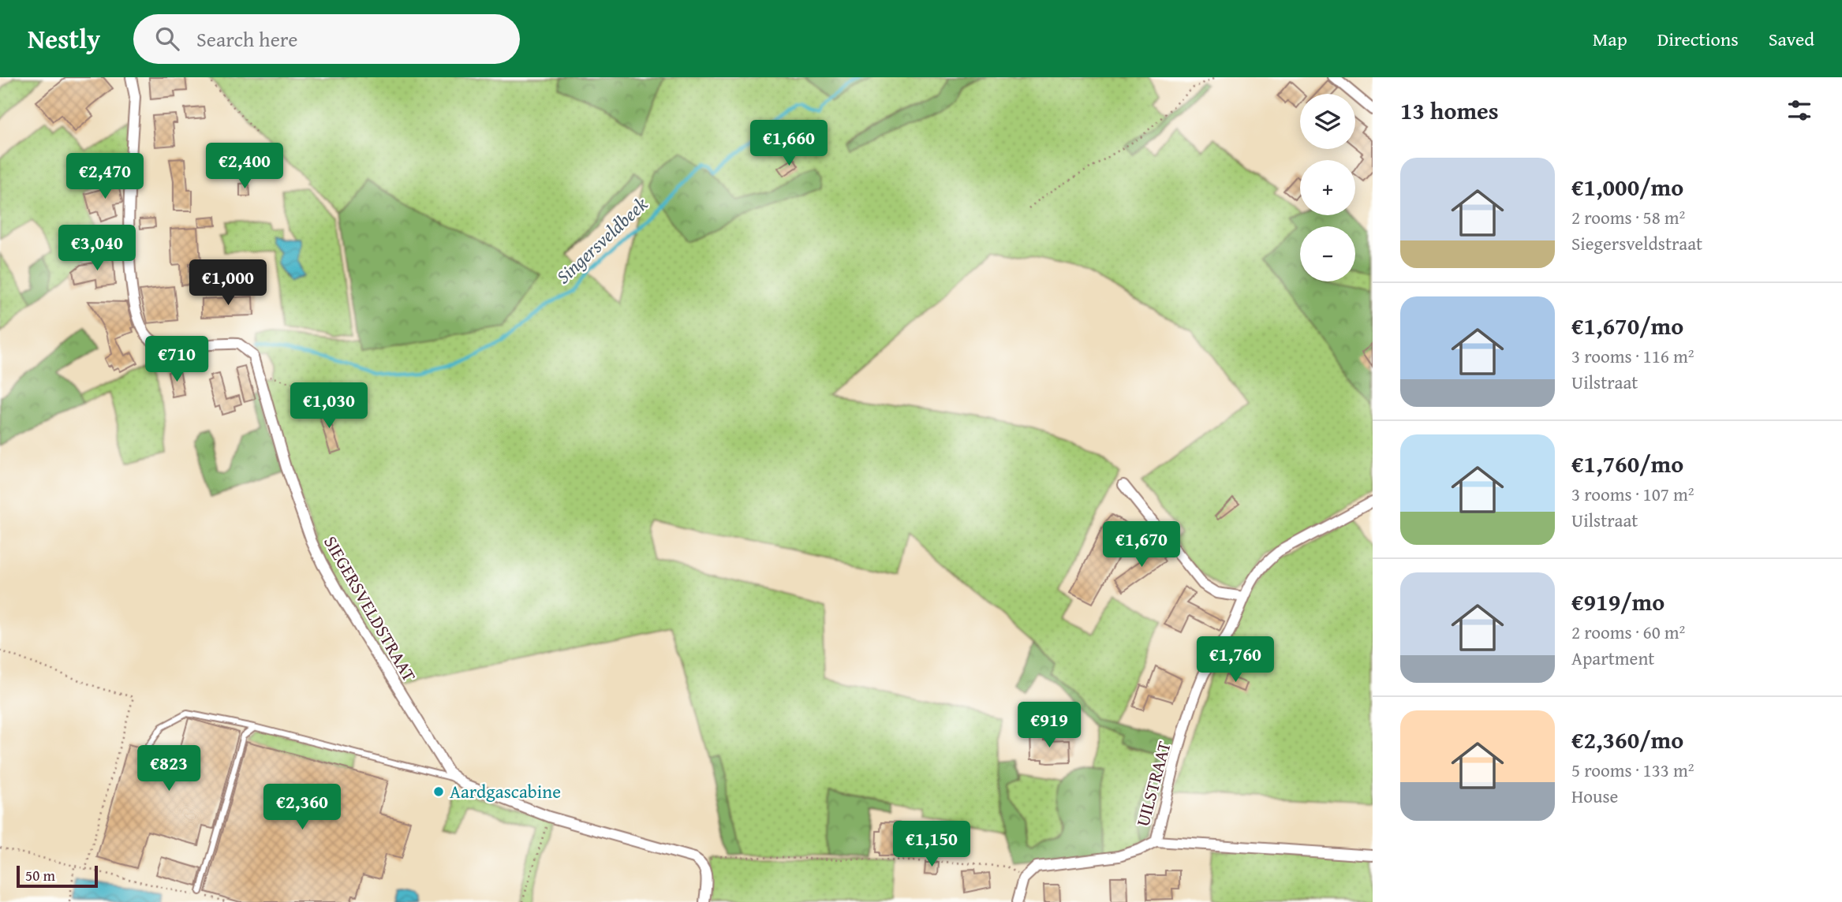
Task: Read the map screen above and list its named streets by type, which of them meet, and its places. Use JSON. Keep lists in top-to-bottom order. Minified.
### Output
{"streets":{"street":["SIEGERSVELDSTRAAT","UILSTRAAT"]},"water":["Singersveldbeek"],"places":["Aardgascabine"],"scale_bar":"50 m","page":{"header":"Nestly","search":"Search here","nav":["Map","Directions","Saved"],"heading":"13 homes","map_buttons":["+","−"],"price":["€1,660","€2,400","€2,470","€3,040","€1,000","€710","€1,030","€1,670","€1,760","€919","€823","€2,360","€1,150"],"list":[{"name":"€1,000/mo","note":"2 rooms · 58 m² · Siegersveldstraat"},{"name":"€1,670/mo","note":"3 rooms · 116 m² · Uilstraat"},{"name":"€1,760/mo","note":"3 rooms · 107 m² · Uilstraat"},{"name":"€919/mo","note":"2 rooms · 60 m² · Apartment"},{"name":"€2,360/mo","note":"5 rooms · 133 m² · House"}],"scale":"50 m"}}
